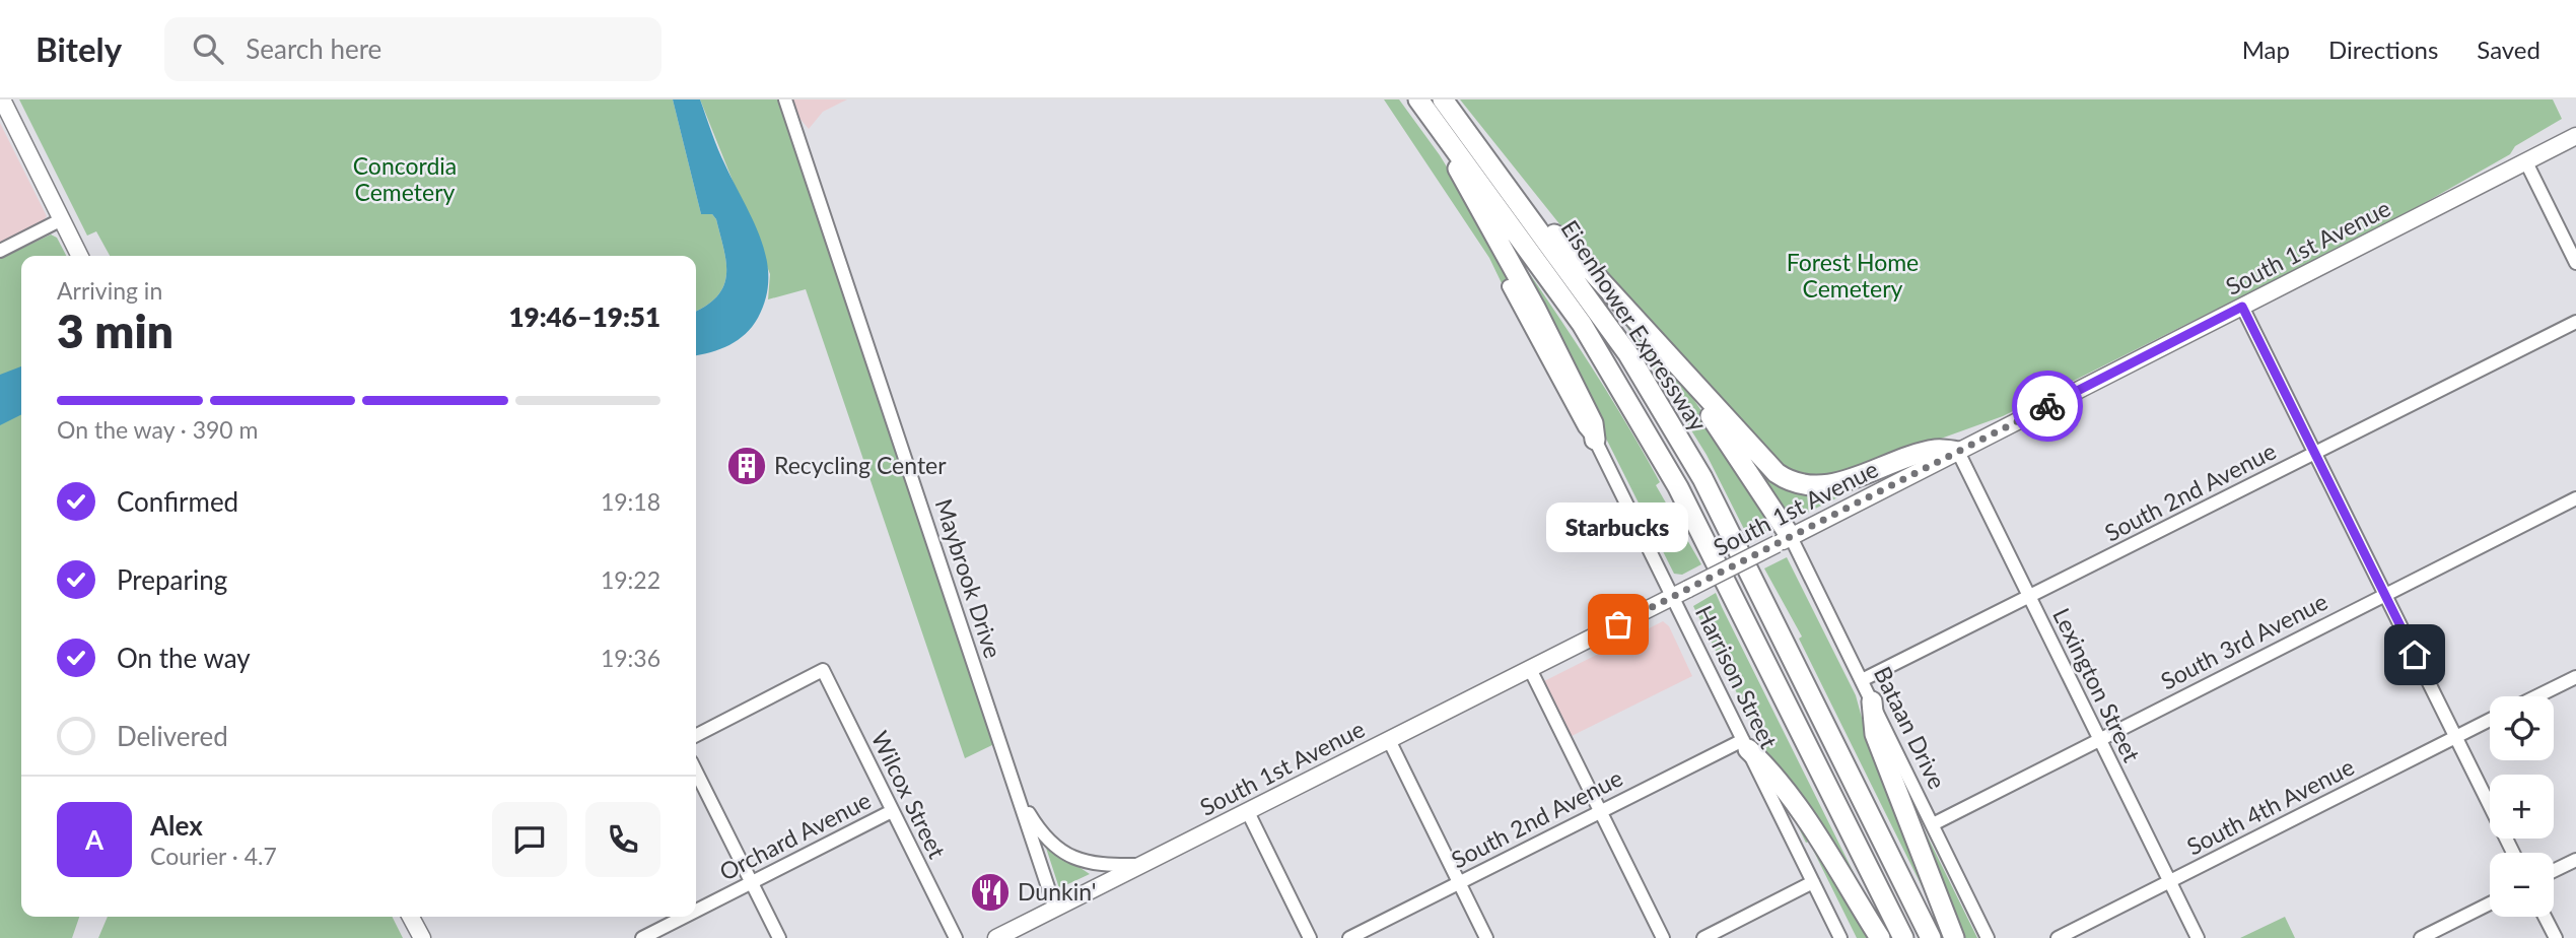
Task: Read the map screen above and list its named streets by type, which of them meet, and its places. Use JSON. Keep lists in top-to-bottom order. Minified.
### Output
{"streets":{"highway":["Eisenhower Expressway"],"main road":["South 1st Avenue"],"street":["South 2nd Avenue","Maybrook Drive","South 3rd Avenue","Harrison Street","Lexington Street","Bataan Drive","Wilcox Street","South 4th Avenue","Orchard Avenue"]},"crossings":[["South 1st Avenue","Maybrook Drive"],["South 1st Avenue","Harrison Street"],["South 1st Avenue","Lexington Street"],["South 1st Avenue","Bataan Drive"],["South 2nd Avenue","Harrison Street"],["South 2nd Avenue","Lexington Street"],["South 2nd Avenue","Bataan Drive"],["South 3rd Avenue","Lexington Street"],["South 3rd Avenue","Bataan Drive"],["Lexington Street","South 4th Avenue"],["Wilcox Street","Orchard Avenue"]],"parks":["Concordia Cemetery","Forest Home Cemetery"],"places":{"building":["Recycling Center"],"other":["Starbucks"],"restaurant":["Dunkin'"]},"page":{"header":"Bitely","search":"Search here","nav":["Map","Directions","Saved"],"heading":["3 min","Arriving in","19:46–19:51"],"panel":["Alex","Courier · 4.7"],"bar":"On the way · 390 m","list":[["Confirmed","19:18"],["Preparing","19:22"],["On the way","19:36"],"Delivered"],"bubble":"Starbucks","map_buttons":["+","−"],"round":"A"}}
